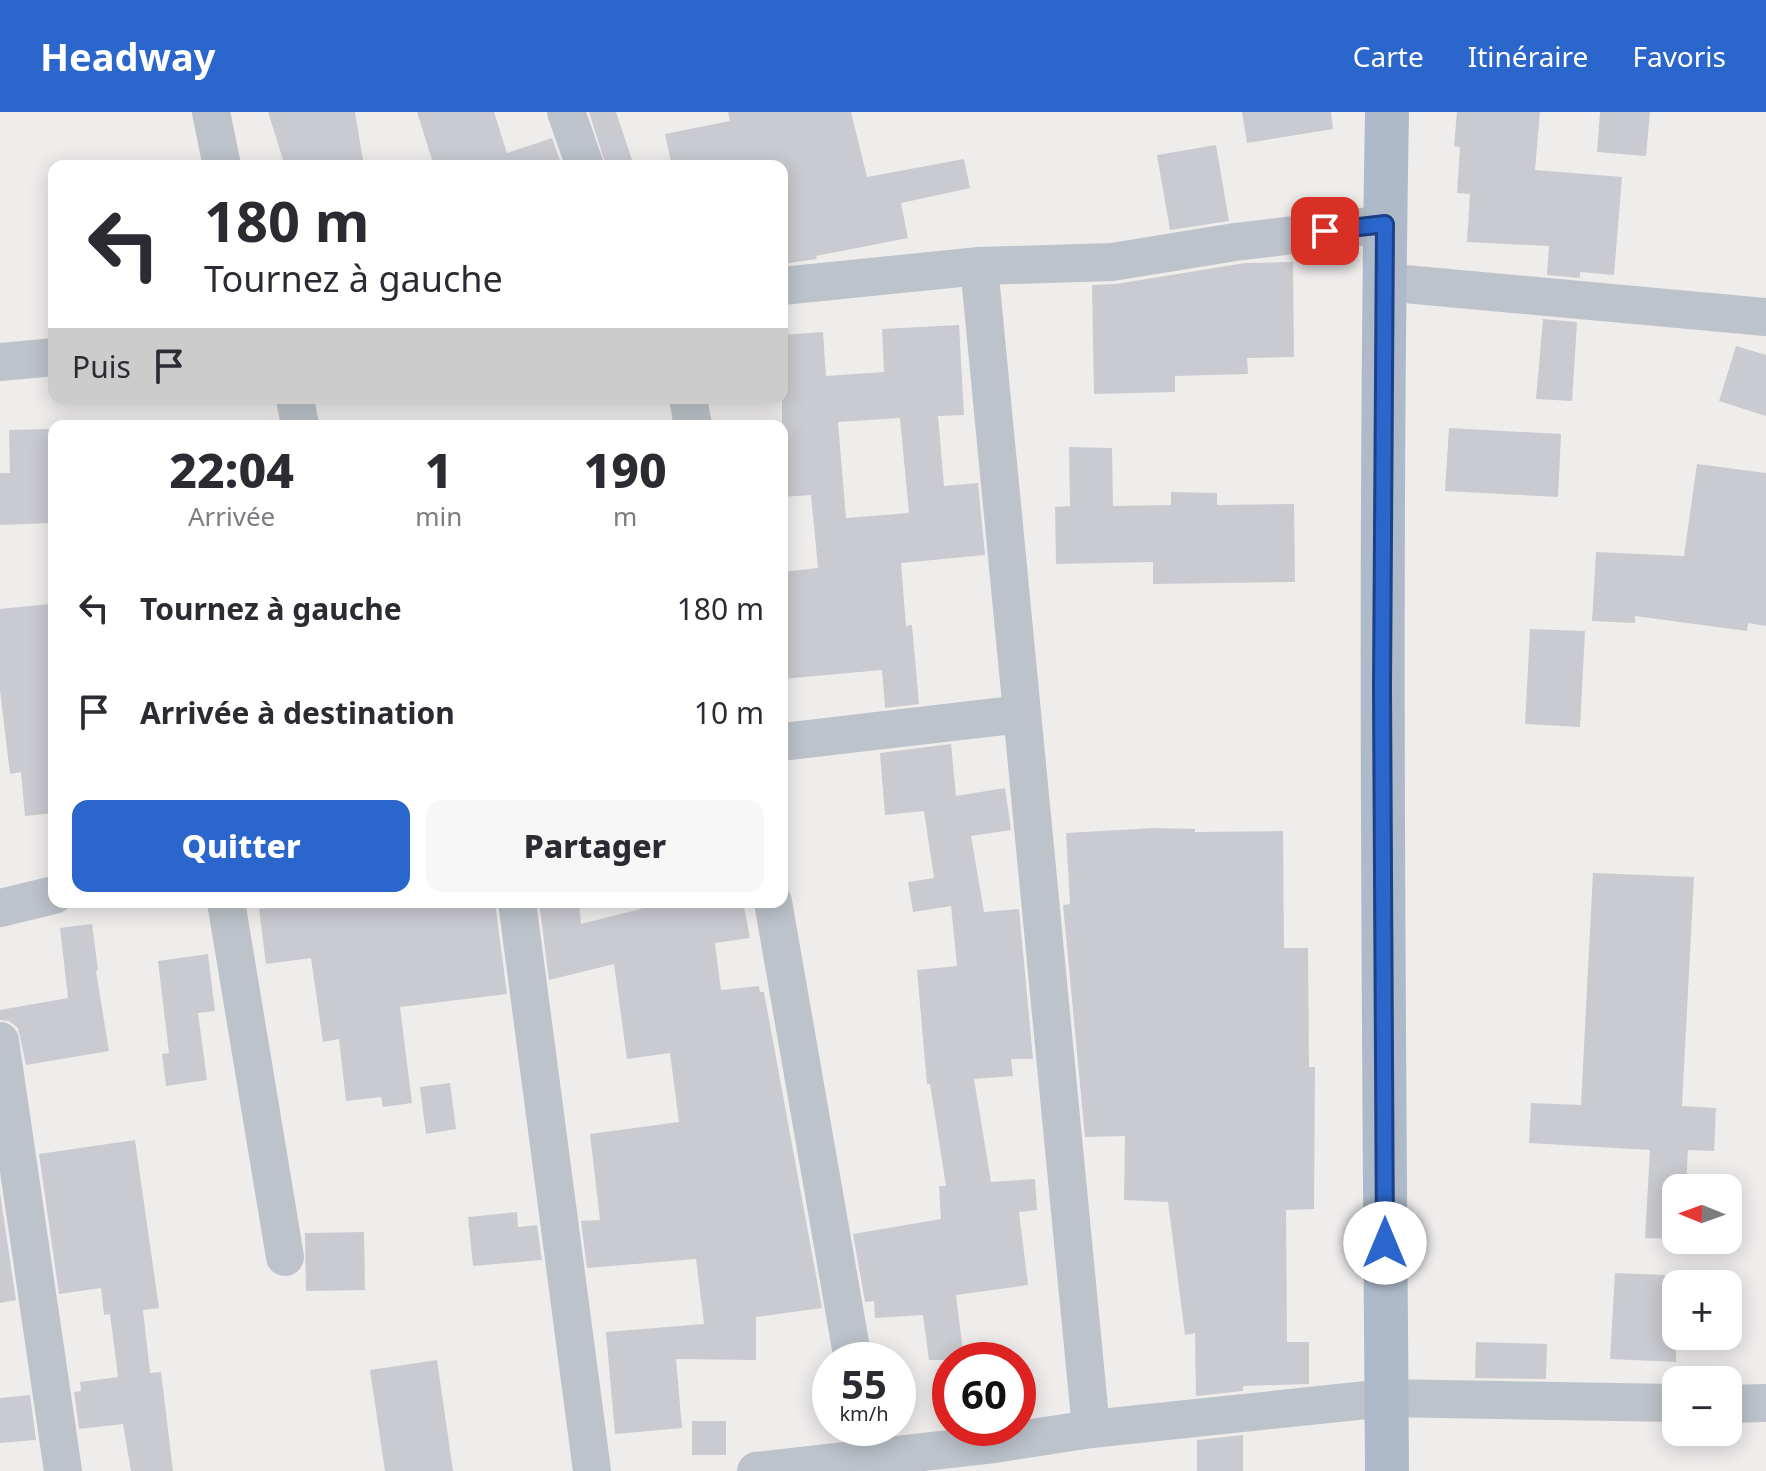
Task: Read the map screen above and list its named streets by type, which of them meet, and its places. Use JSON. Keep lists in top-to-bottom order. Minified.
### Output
{"north":"left","page":{"header":"Headway","nav":["Carte","Itinéraire","Favoris"],"turn":["180 m","Tournez à gauche"],"then":"Puis","eta":["22:04","Arrivée","1","min","190","m"],"list":[{"name":"Tournez à gauche","value":"180 m"},{"name":"Arrivée à destination","value":"10 m"}],"buttons":["Quitter","Partager"],"map_buttons":["+","−"],"speed":"55 km/h","limit":"60"}}
